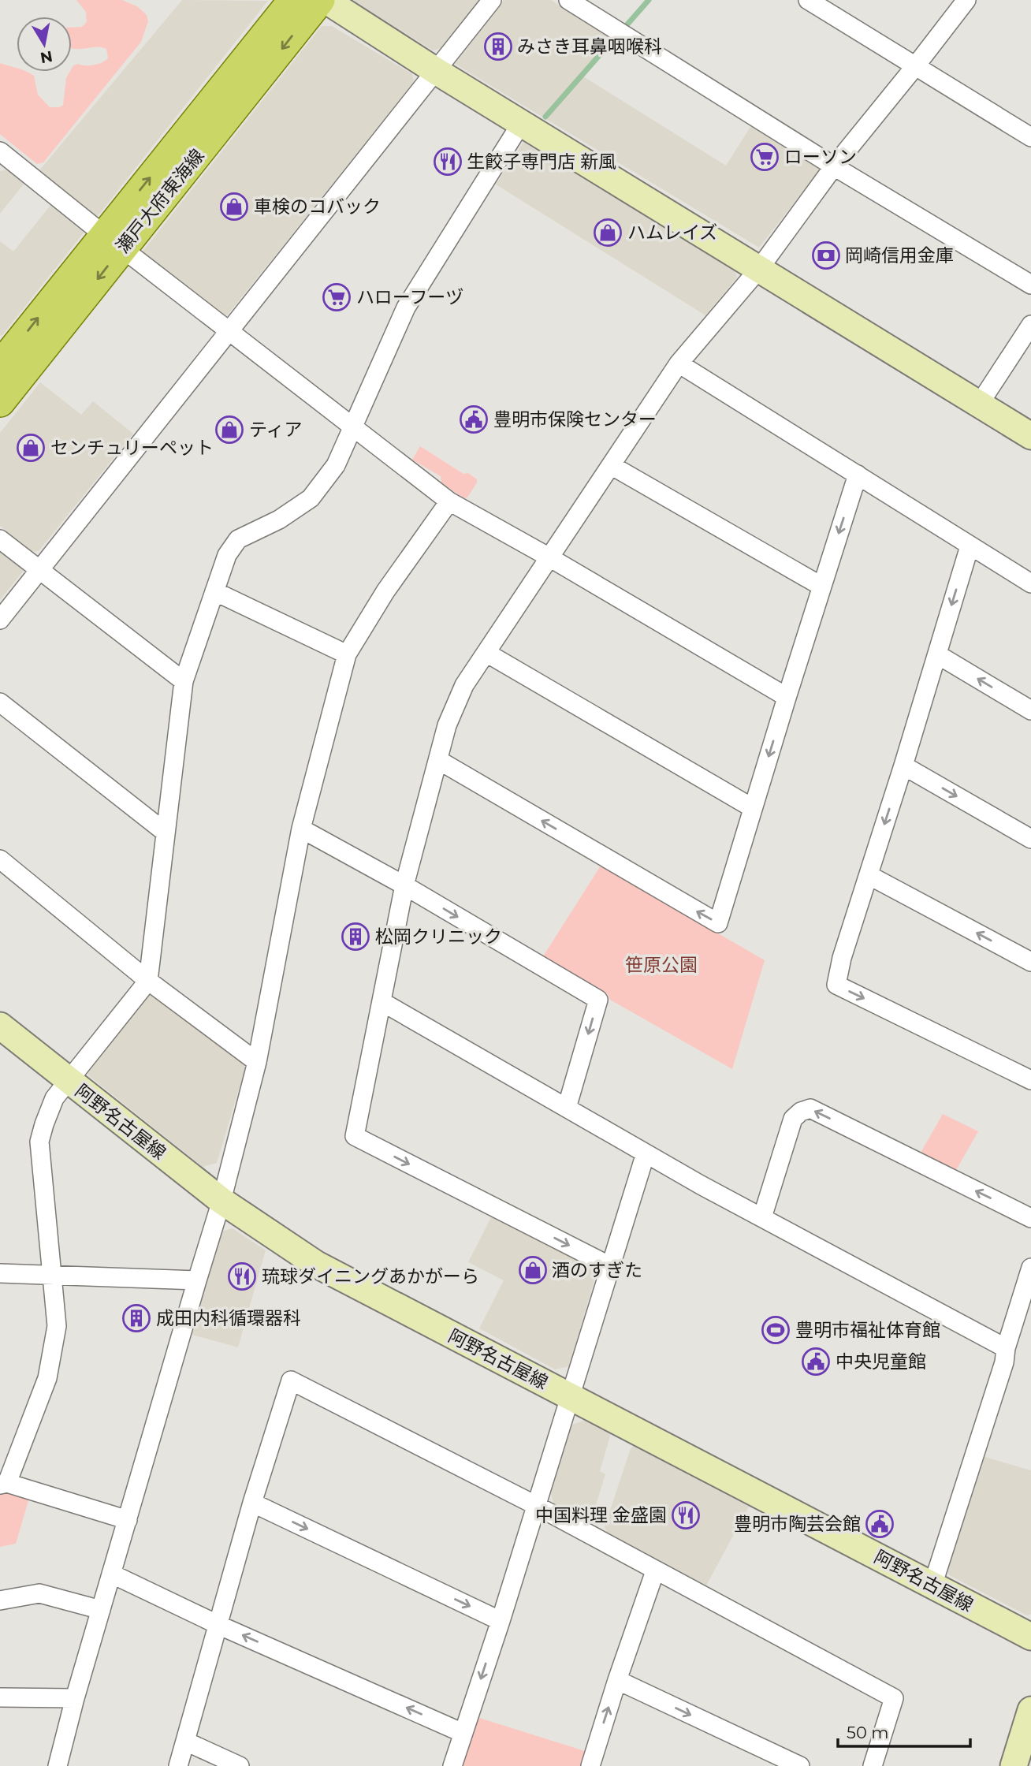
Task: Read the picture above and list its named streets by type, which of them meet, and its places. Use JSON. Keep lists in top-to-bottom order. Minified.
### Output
{"streets":{"main road":["瀬戸大府東海線","阿野名古屋線"]},"parks":["笹原公園"],"places":{"building":["みさき耳鼻咽喉科","松岡クリニック","成田内科循環器科"],"supermarket":["ローソン","ハローフーヅ"],"restaurant":["生餃子専門店 新風","琉球ダイニングあかがーら","中国料理 金盛園"],"shop":["車検のコバック","ハムレイズ","ティア","センチュリーペット","酒のすぎた"],"bank":["岡崎信用金庫"],"public building":["豊明市保険センター","中央児童館","豊明市陶芸会館"],"sports":["豊明市福祉体育館"]},"scale_bar":"50 m","north":"bottom"}
